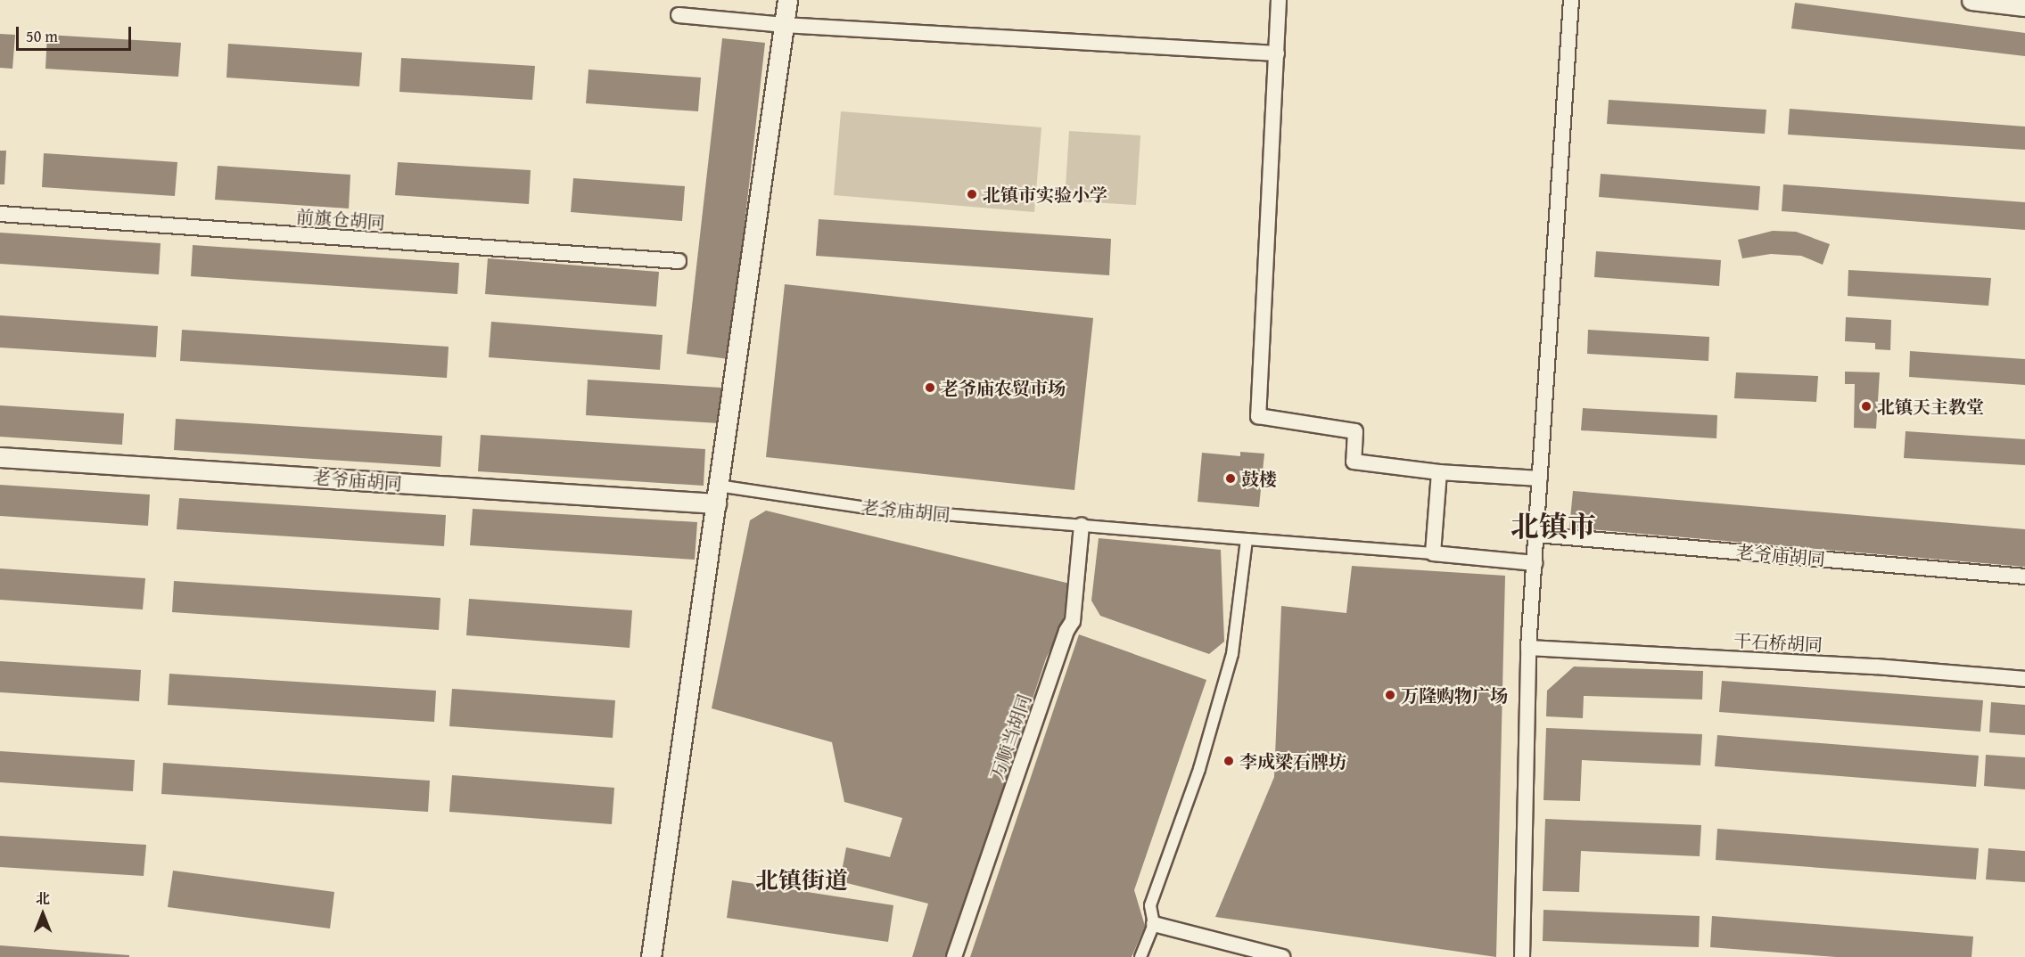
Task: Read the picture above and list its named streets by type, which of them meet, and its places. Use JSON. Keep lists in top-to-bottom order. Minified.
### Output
{"streets":{"street":["前旗仓胡同","老爷庙胡同","干石桥胡同","万顺当胡同"]},"crossings":[["老爷庙胡同","万顺当胡同"]],"districts":["北镇市","北镇街道"],"places":["北镇市实验小学","老爷庙农贸市场","北镇天主教堂","鼓楼","万隆购物广场","李成梁石牌坊"],"scale_bar":"50 m","north":"top"}
